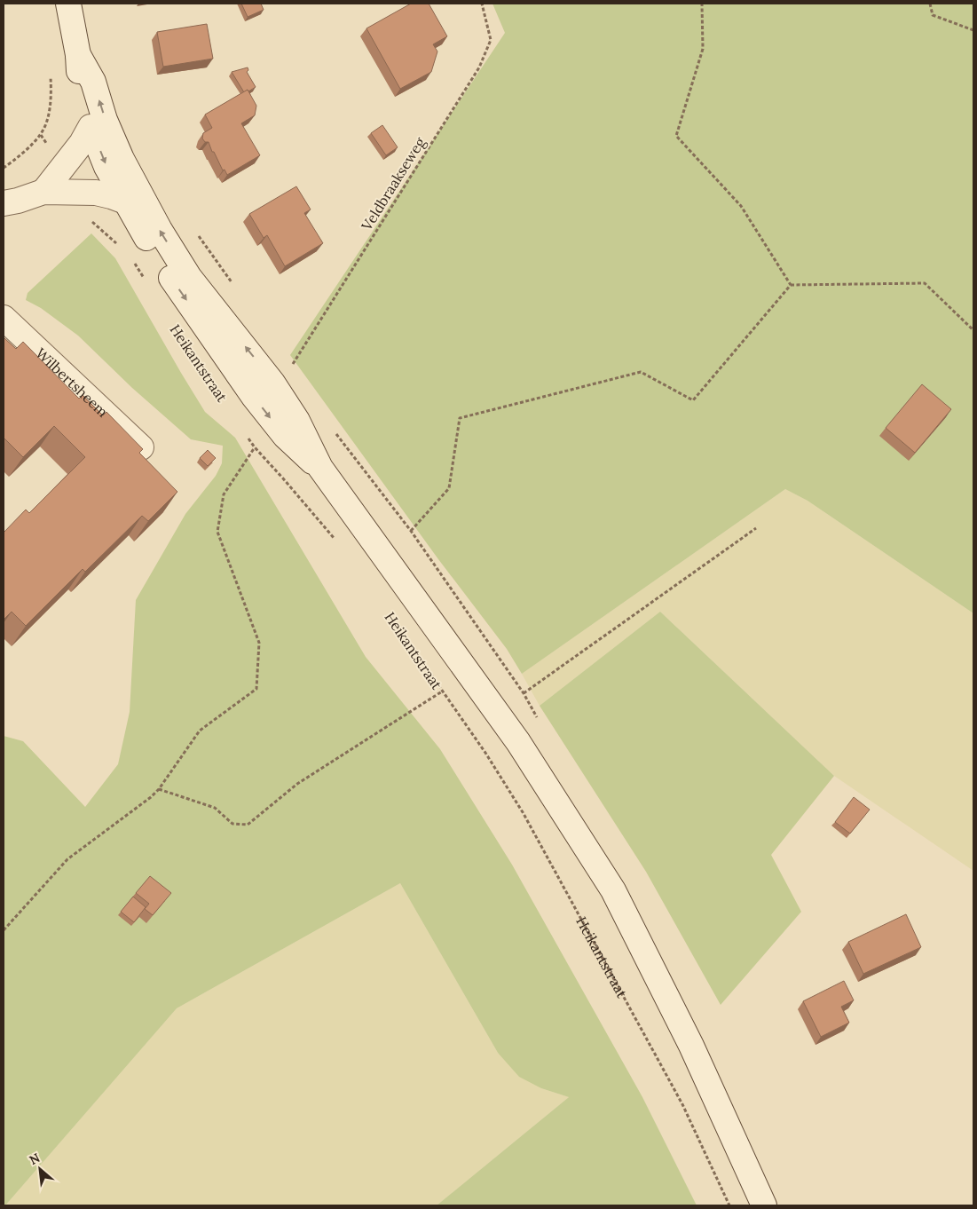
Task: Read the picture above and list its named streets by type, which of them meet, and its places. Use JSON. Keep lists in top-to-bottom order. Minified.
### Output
{"streets":{"street":["Heikantstraat","Wilbertsheem"],"path":["Veldbraakseweg"]},"north":"top left"}
